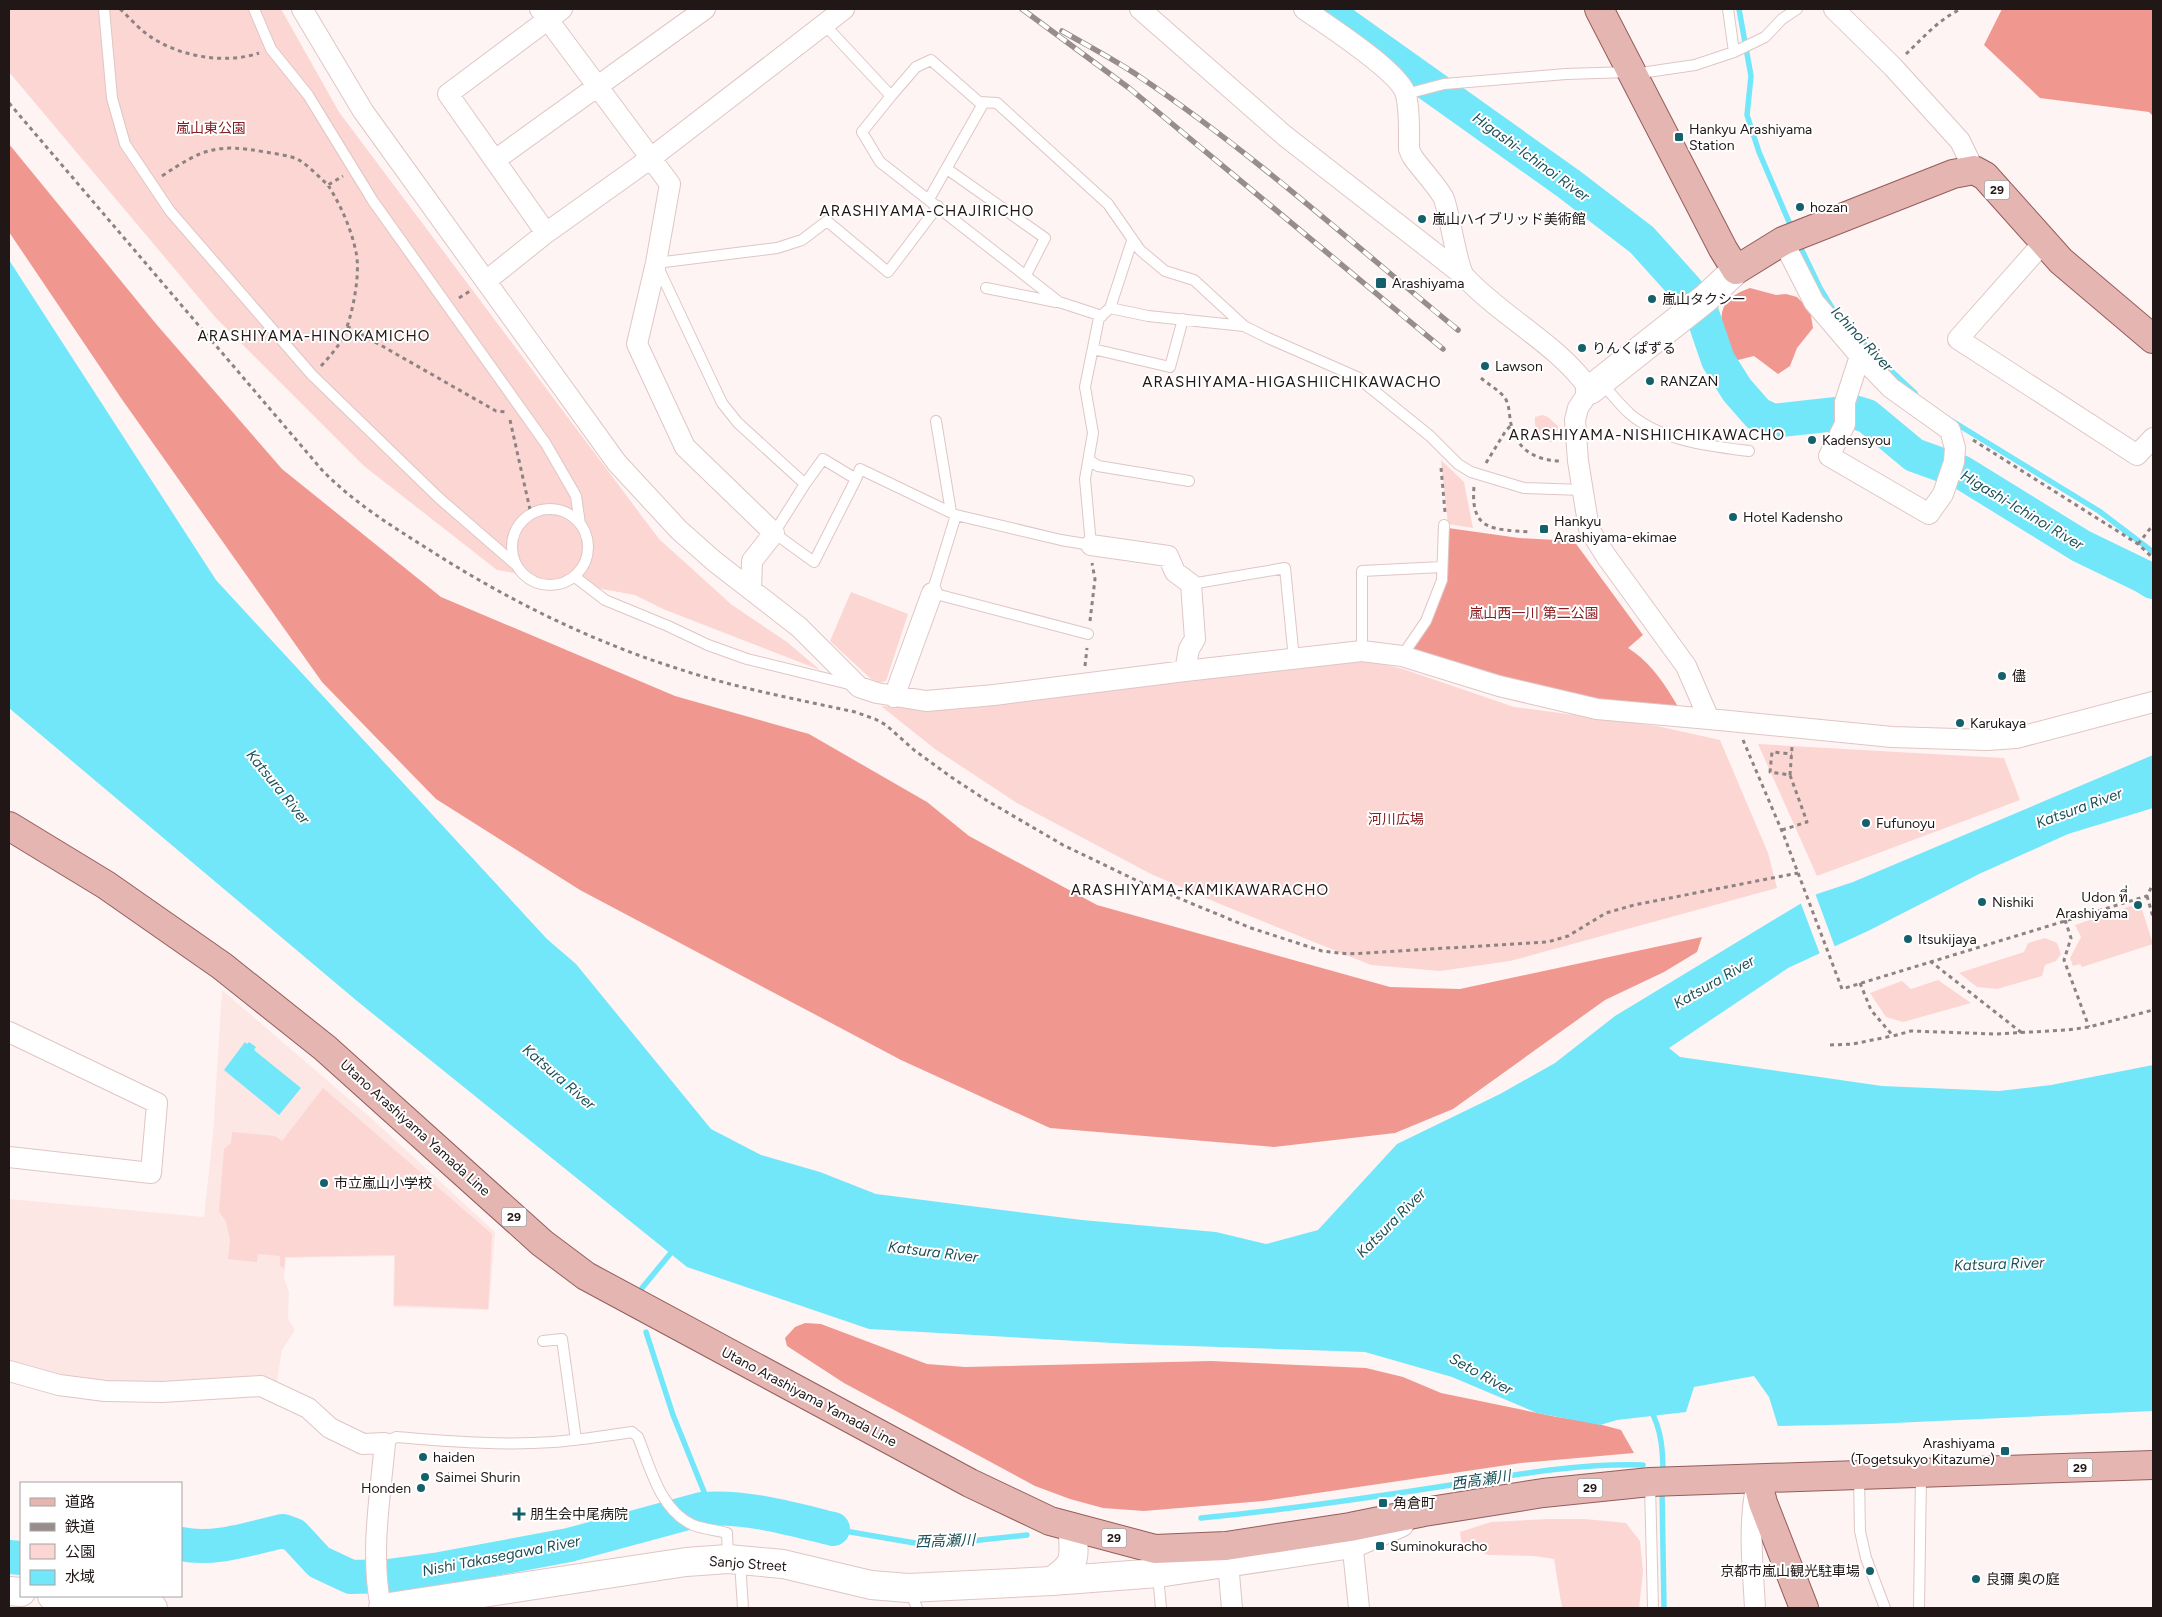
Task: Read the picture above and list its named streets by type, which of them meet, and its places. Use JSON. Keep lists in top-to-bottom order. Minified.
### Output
{"streets":{"main road":["29","Utano Arashiyama Yamada Line","Sanjo Street"]},"crossings":[["Utano Arashiyama Yamada Line","Sanjo Street"]],"districts":["ARASHIYAMA-CHAJIRICHO","ARASHIYAMA-HINOKAMICHO","ARASHIYAMA-HIGASHIICHIKAWACHO","ARASHIYAMA-NISHIICHIKAWACHO","ARASHIYAMA-KAMIKAWARACHO"],"water":["Higashi-Ichinoi River","Ichinoi River","Katsura River","Seto River","西高瀬川","Nishi Takasegawa River"],"parks":["嵐山東公園","嵐山西一川 第二公園","河川広場"],"places":{"transit":["Hankyu Arashiyama Station","Arashiyama","Hankyu Arashiyama-ekimae","Arashiyama (Togetsukyo Kitazume)","角倉町","Suminokuracho"],"other":["hozan","嵐山ハイブリッド美術館","嵐山タクシー","りんくぱずる","Lawson","RANZAN","Kadensyou","Hotel Kadensho","儘","Karukaya","Fufunoyu","Nishiki","Udon ที่ Arashiyama","Itsukijaya","市立嵐山小学校","haiden","Saimei Shurin","Honden","京都市嵐山観光駐車場","良彌 奥の庭"],"health":["朋生会中尾病院"]},"legend":["道路","鉄道","公園","水域"]}
